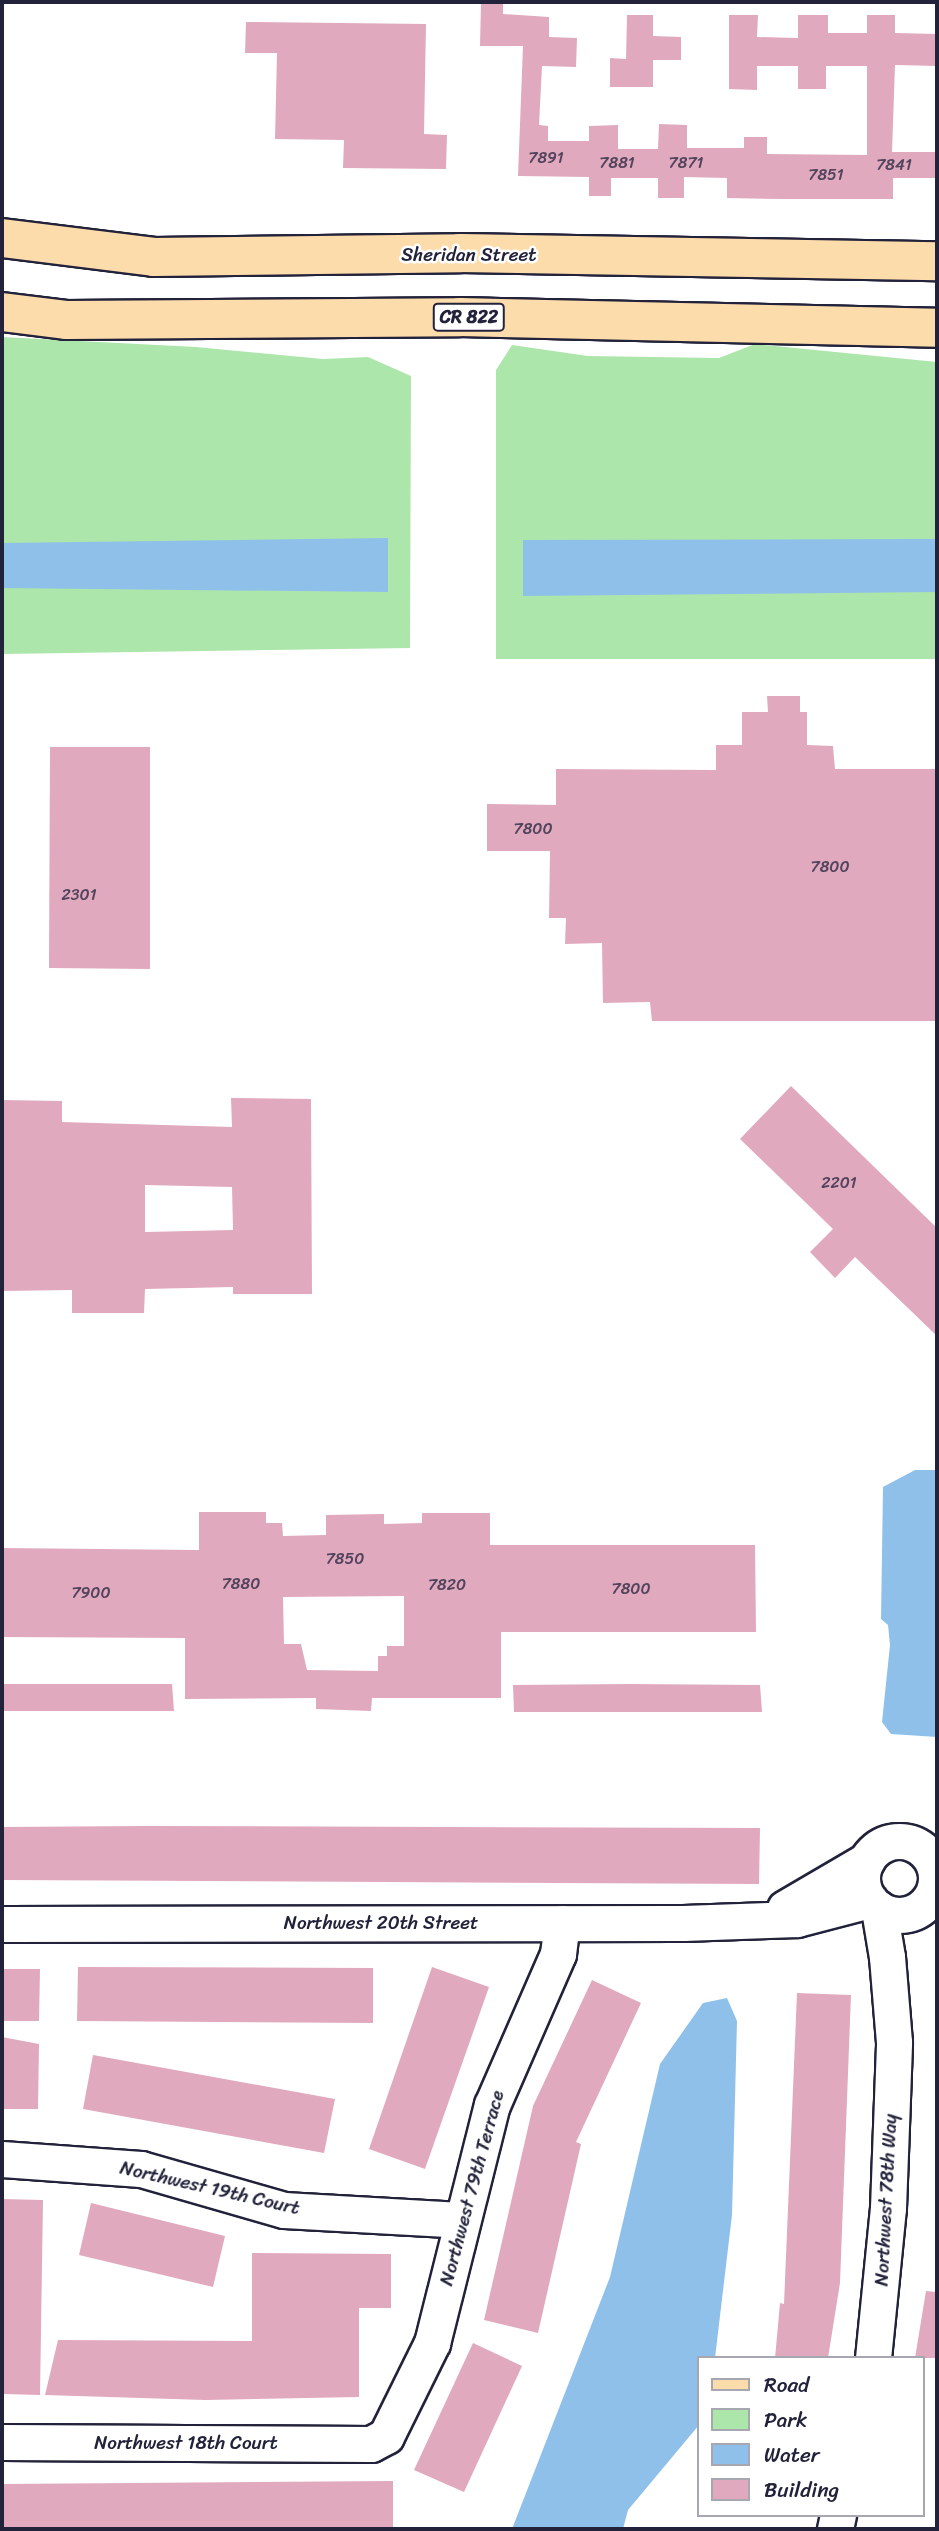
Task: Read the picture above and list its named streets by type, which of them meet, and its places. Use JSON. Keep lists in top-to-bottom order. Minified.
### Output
{"streets":{"main road":["Sheridan Street","CR 822"],"street":["Northwest 20th Street","Northwest 19th Court","Northwest 79th Terrace","Northwest 78th Way","Northwest 18th Court"]},"crossings":[["Northwest 20th Street","Northwest 79th Terrace"],["Northwest 20th Street","Northwest 78th Way"],["Northwest 19th Court","Northwest 79th Terrace"],["Northwest 79th Terrace","Northwest 18th Court"]],"house_numbers":["7891","7881","7871","7841","7851","7800","7800","2301","2201","7850","7880","7820","7800","7900"],"legend":["Road","Park","Water","Building"]}
